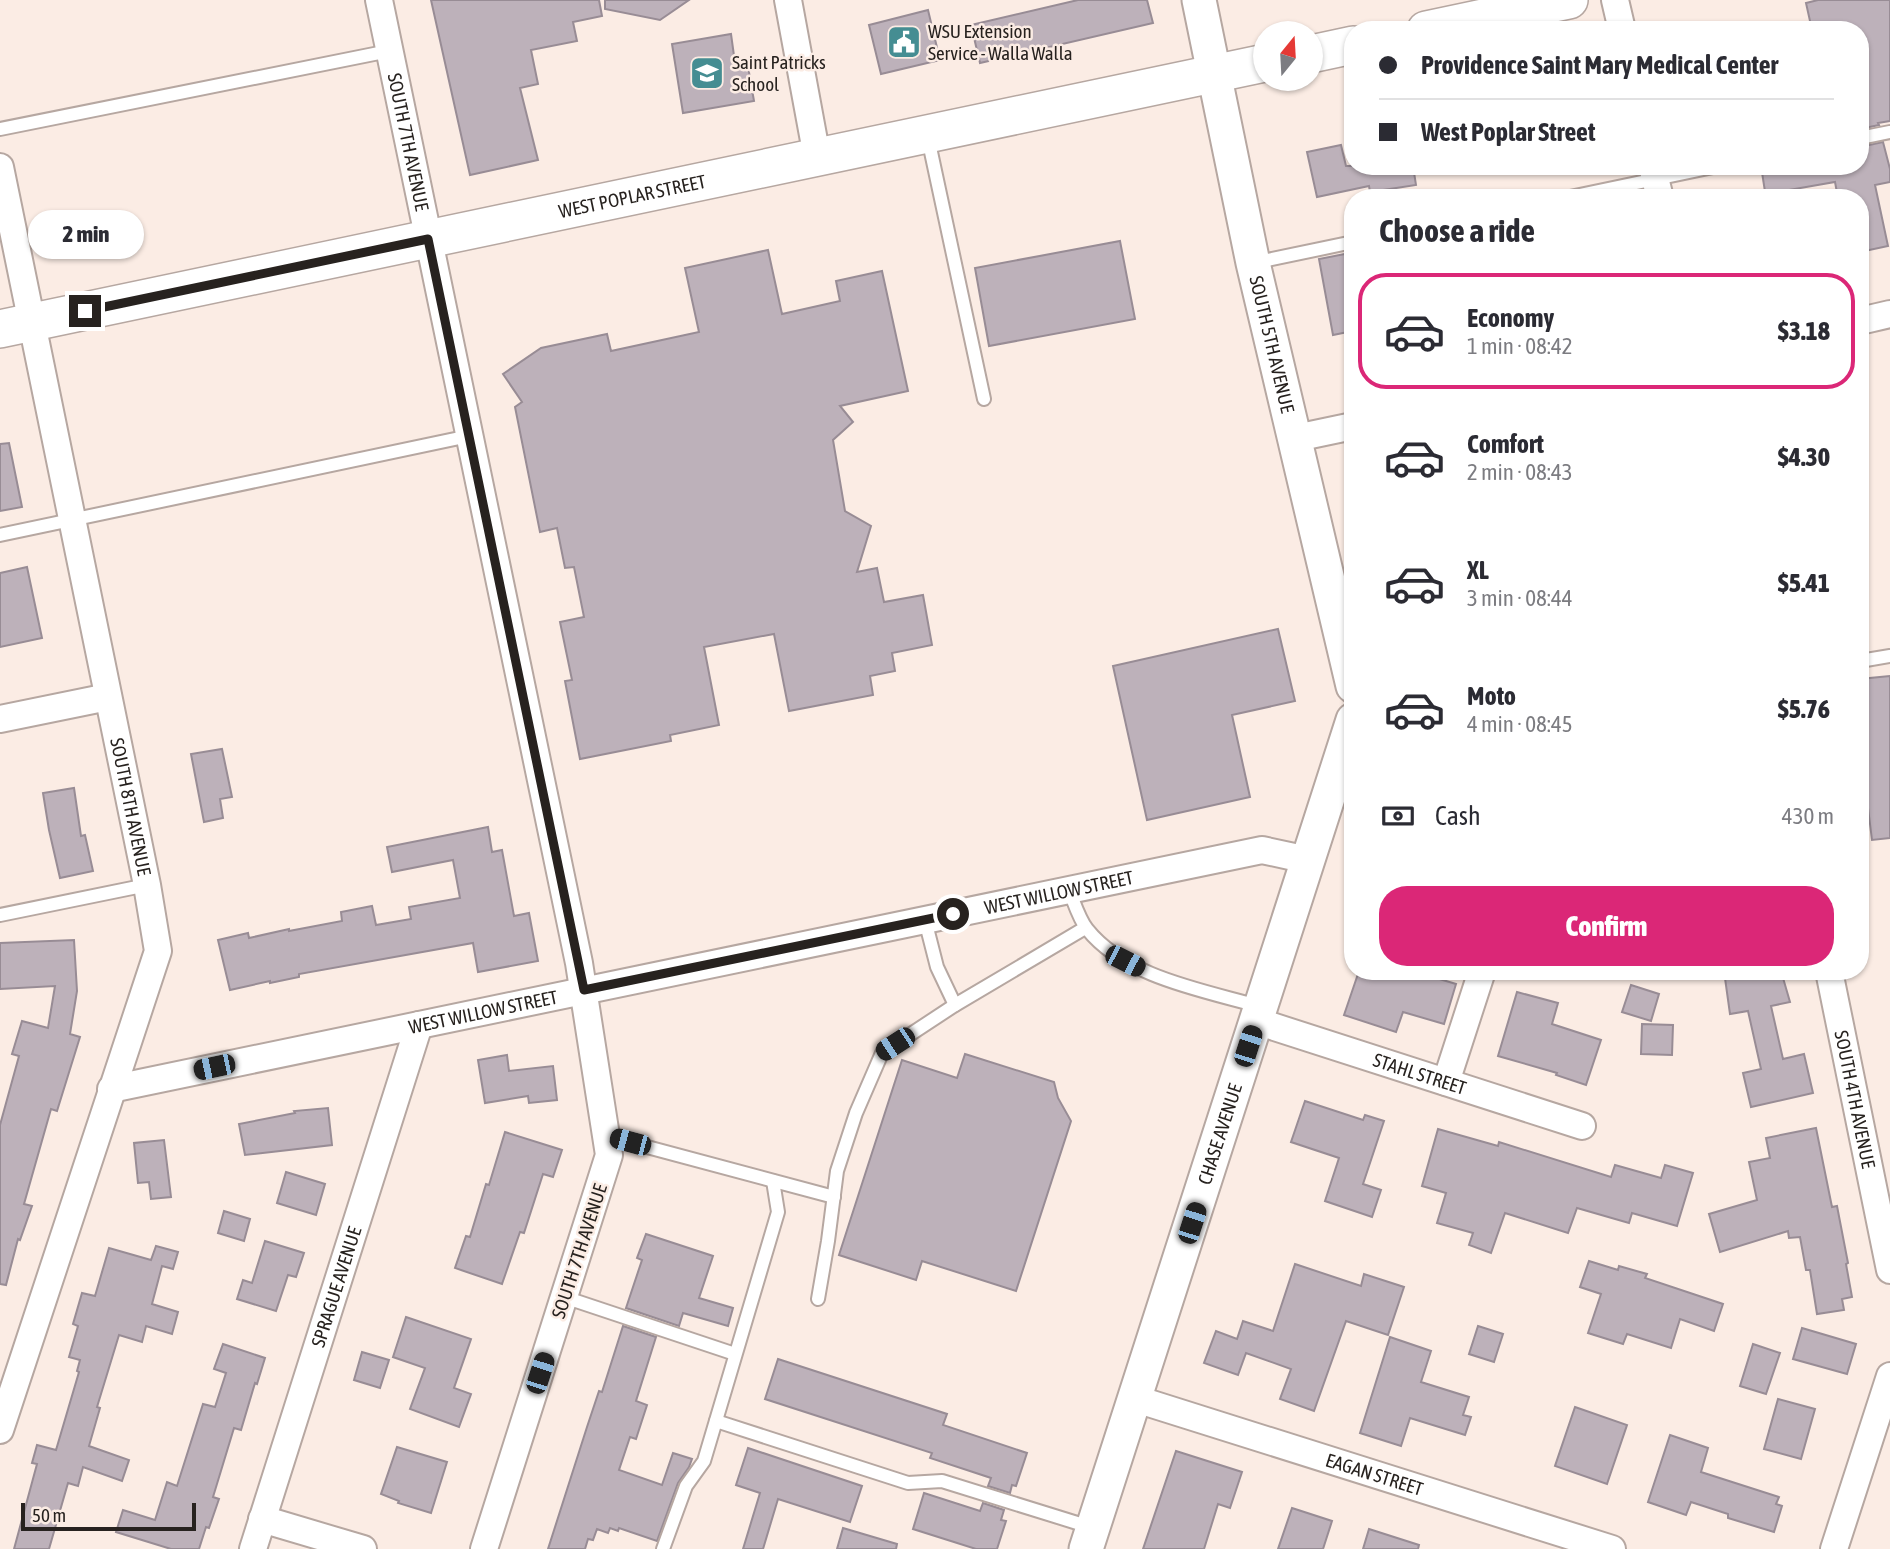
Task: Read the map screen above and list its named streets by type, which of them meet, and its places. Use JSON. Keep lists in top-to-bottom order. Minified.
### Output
{"streets":{"main road":["WEST POPLAR STREET"],"street":["SOUTH 7TH AVENUE","SOUTH 5TH AVENUE","SOUTH 8TH AVENUE","WEST WILLOW STREET","STAHL STREET","SOUTH 4TH AVENUE","CHASE AVENUE","SPRAGUE AVENUE","EAGAN STREET"]},"crossings":[["SOUTH 7TH AVENUE","WEST POPLAR STREET"],["SOUTH 7TH AVENUE","WEST WILLOW STREET"],["WEST POPLAR STREET","SOUTH 5TH AVENUE"],["WEST POPLAR STREET","SOUTH 8TH AVENUE"],["SOUTH 8TH AVENUE","WEST WILLOW STREET"],["WEST WILLOW STREET","CHASE AVENUE"],["WEST WILLOW STREET","SPRAGUE AVENUE"],["STAHL STREET","CHASE AVENUE"],["CHASE AVENUE","EAGAN STREET"]],"places":{"public building":["WSU Extension Service - Walla Walla"],"school or university":["Saint Patricks School"]},"scale_bar":"50 m","north":"top","page":{"banner":["Providence Saint Mary Medical Center","West Poplar Street"],"heading":"Choose a ride","bubble":"2 min","list":[{"name":"Economy","note":"1 min · 08:42","value":"$3.18"},{"name":"Comfort","note":"2 min · 08:43","value":"$4.30"},{"name":"XL","note":"3 min · 08:44","value":"$5.41"},{"name":"Moto","note":"4 min · 08:45","value":"$5.76"}],"pay":["Cash","430 m"],"buttons":"Confirm","scale":"50 m"}}
